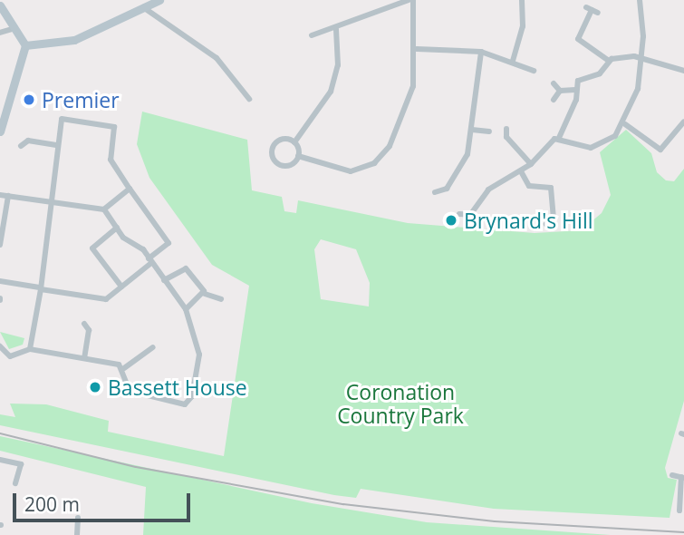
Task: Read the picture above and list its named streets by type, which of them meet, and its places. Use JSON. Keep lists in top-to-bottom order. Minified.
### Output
{"parks":["Coronation Country Park"],"places":["Premier","Brynard's Hill","Bassett House"],"scale_bar":"200 m"}
